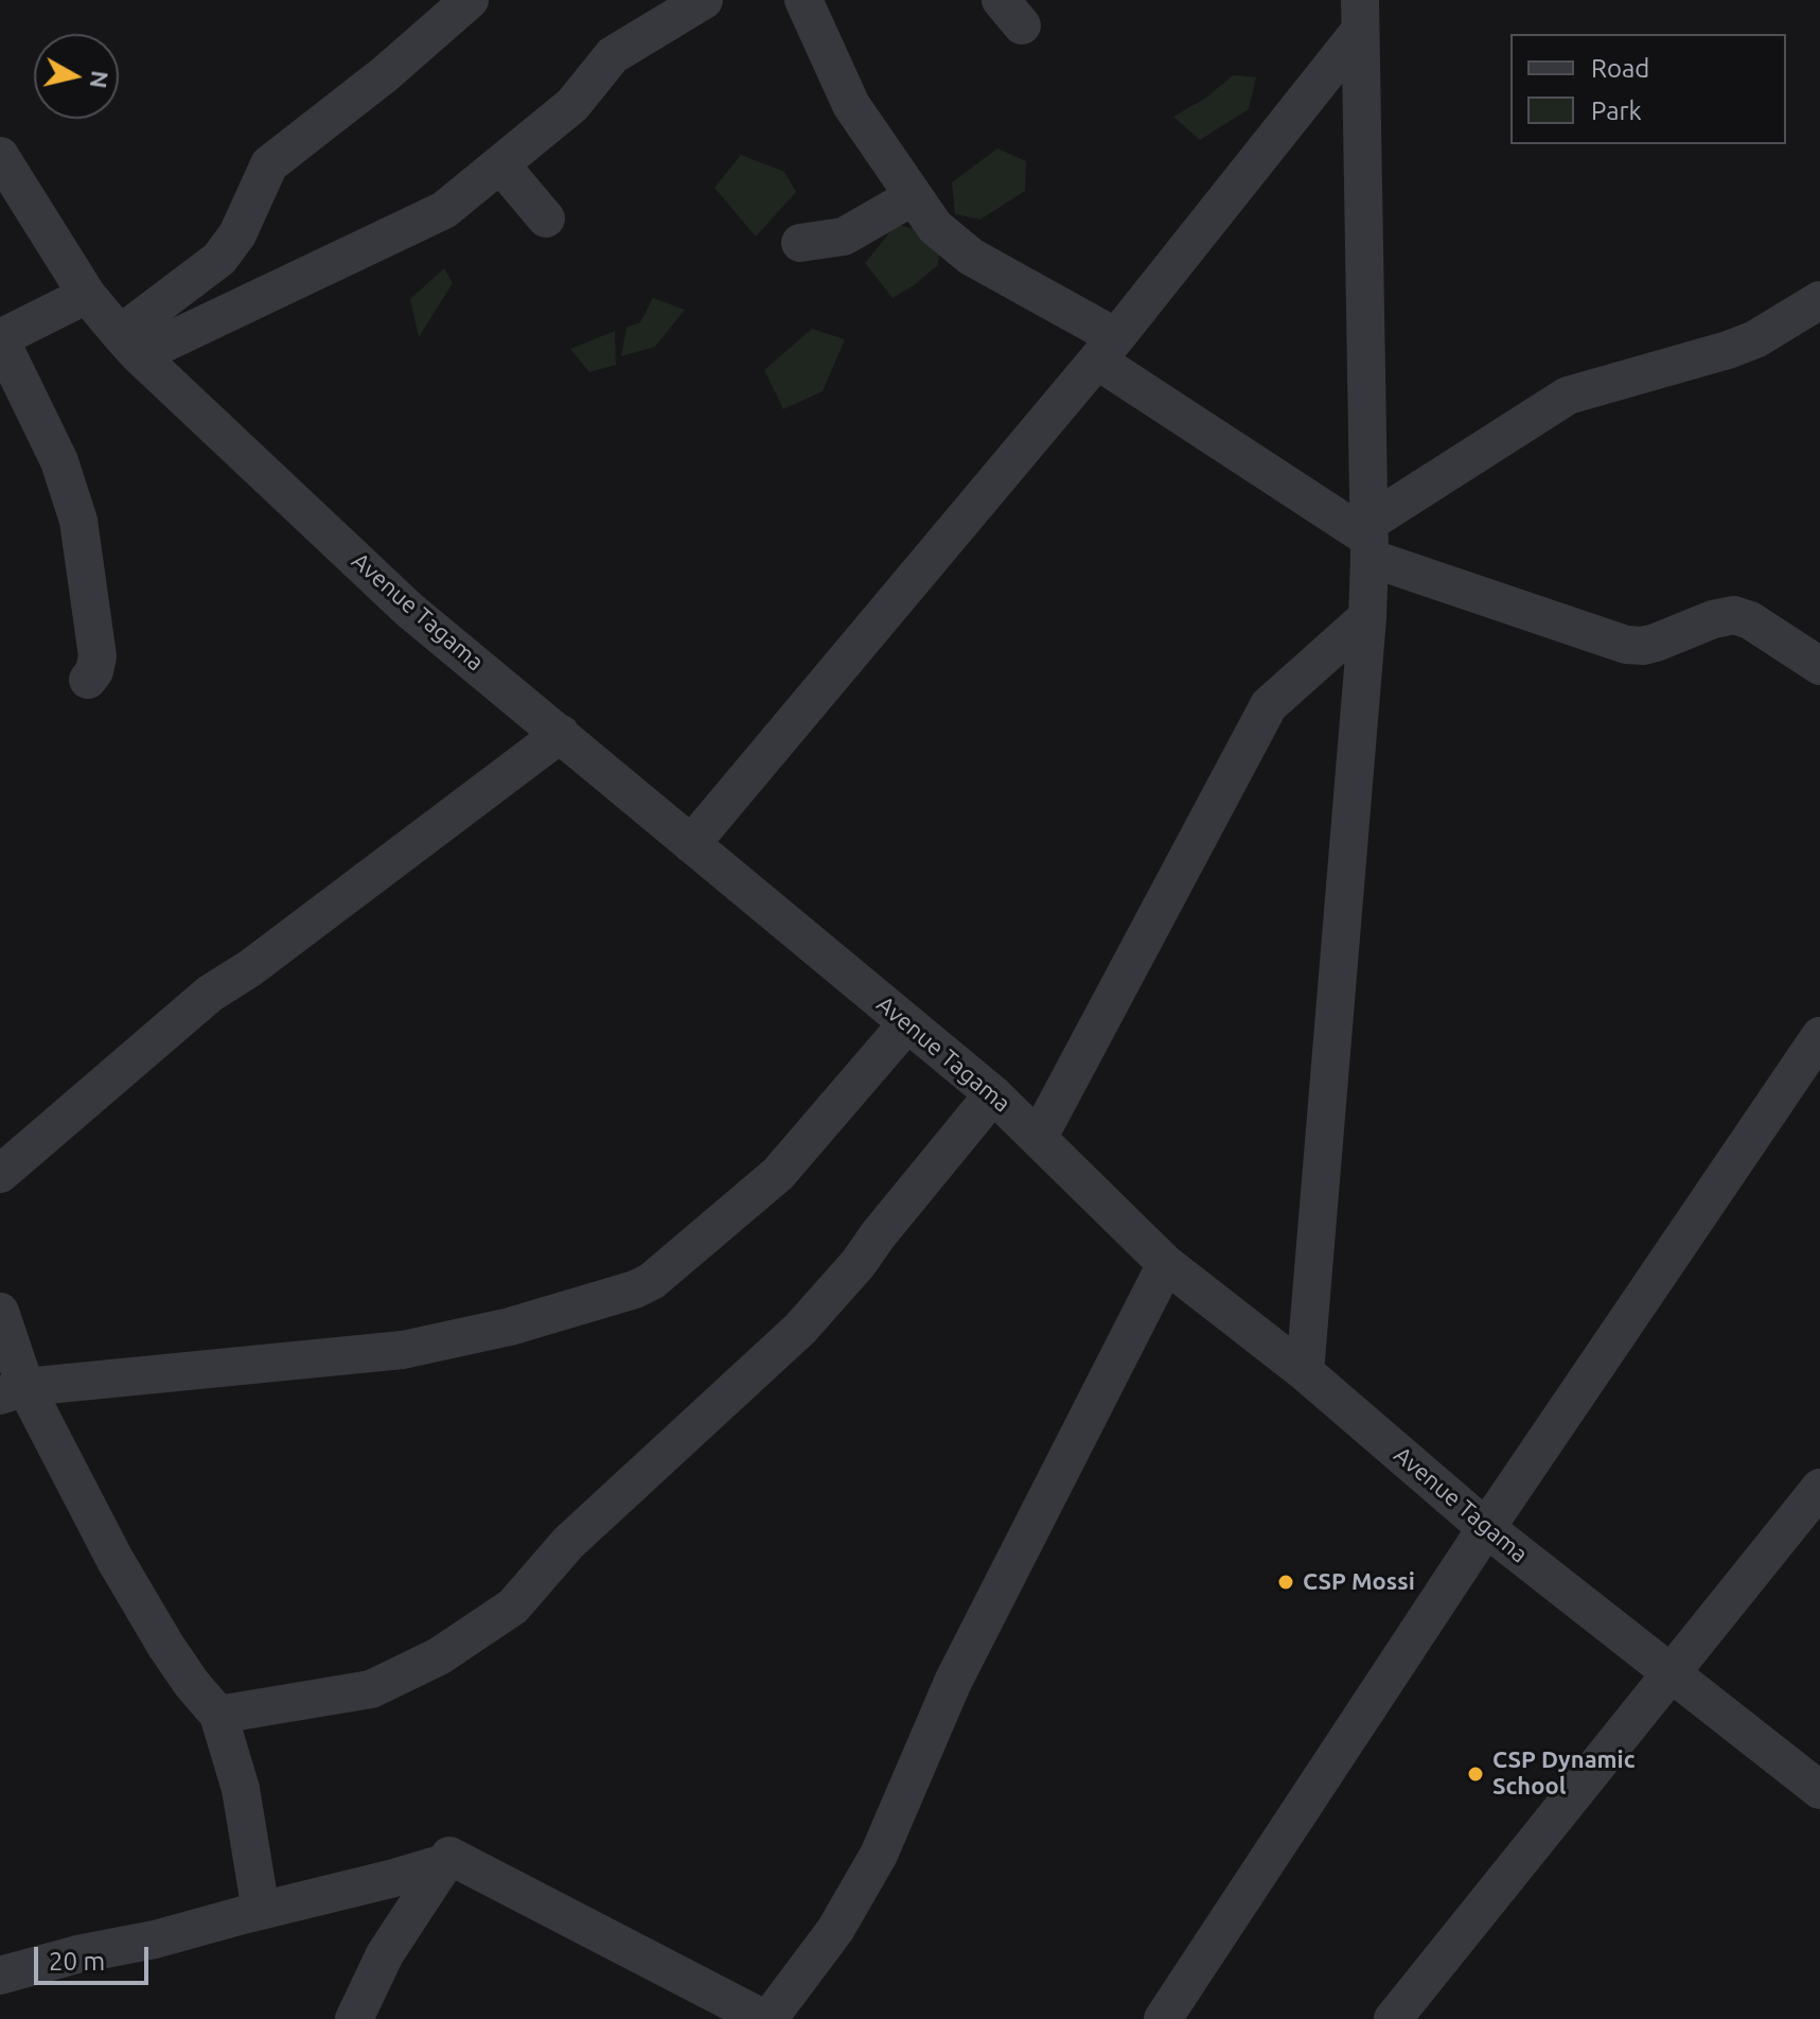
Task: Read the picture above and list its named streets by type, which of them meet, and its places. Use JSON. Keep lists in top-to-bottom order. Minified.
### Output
{"streets":{"street":["Avenue Tagama"]},"places":["CSP Mossi","CSP Dynamic School"],"legend":["Road","Park"],"scale_bar":"20 m","north":"right"}
